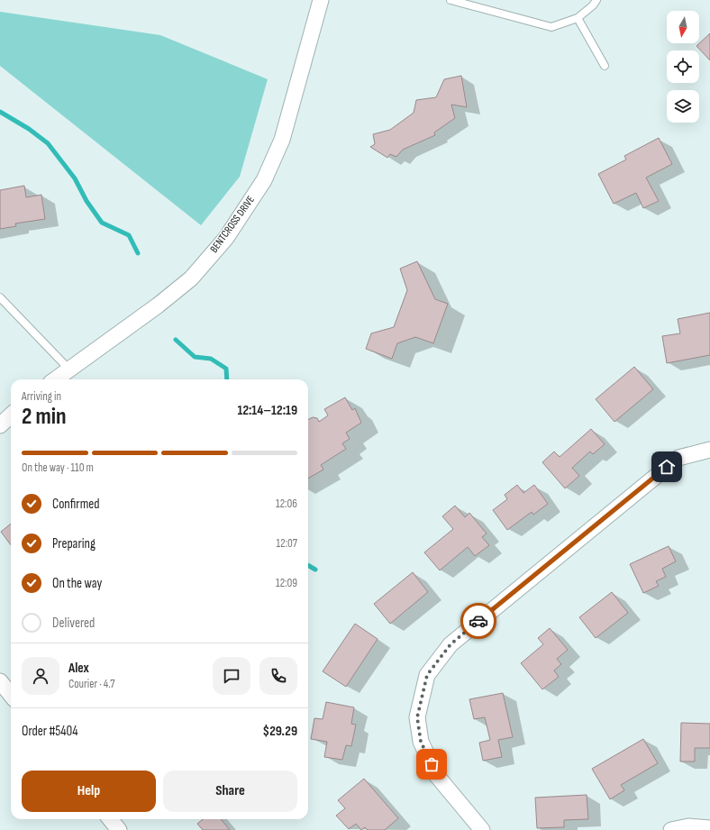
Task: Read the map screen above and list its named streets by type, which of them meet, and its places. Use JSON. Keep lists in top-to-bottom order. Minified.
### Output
{"streets":{"street":["BENTCROSS DRIVE"]},"north":"bottom","page":{"heading":["2 min","Arriving in","12:14–12:19"],"panel":["Alex","Courier · 4.7","Order #5404","$29.29"],"bar":"On the way · 110 m","list":[["Confirmed","12:06"],["Preparing","12:07"],["On the way","12:09"],"Delivered"],"buttons":["Help","Share"]}}
